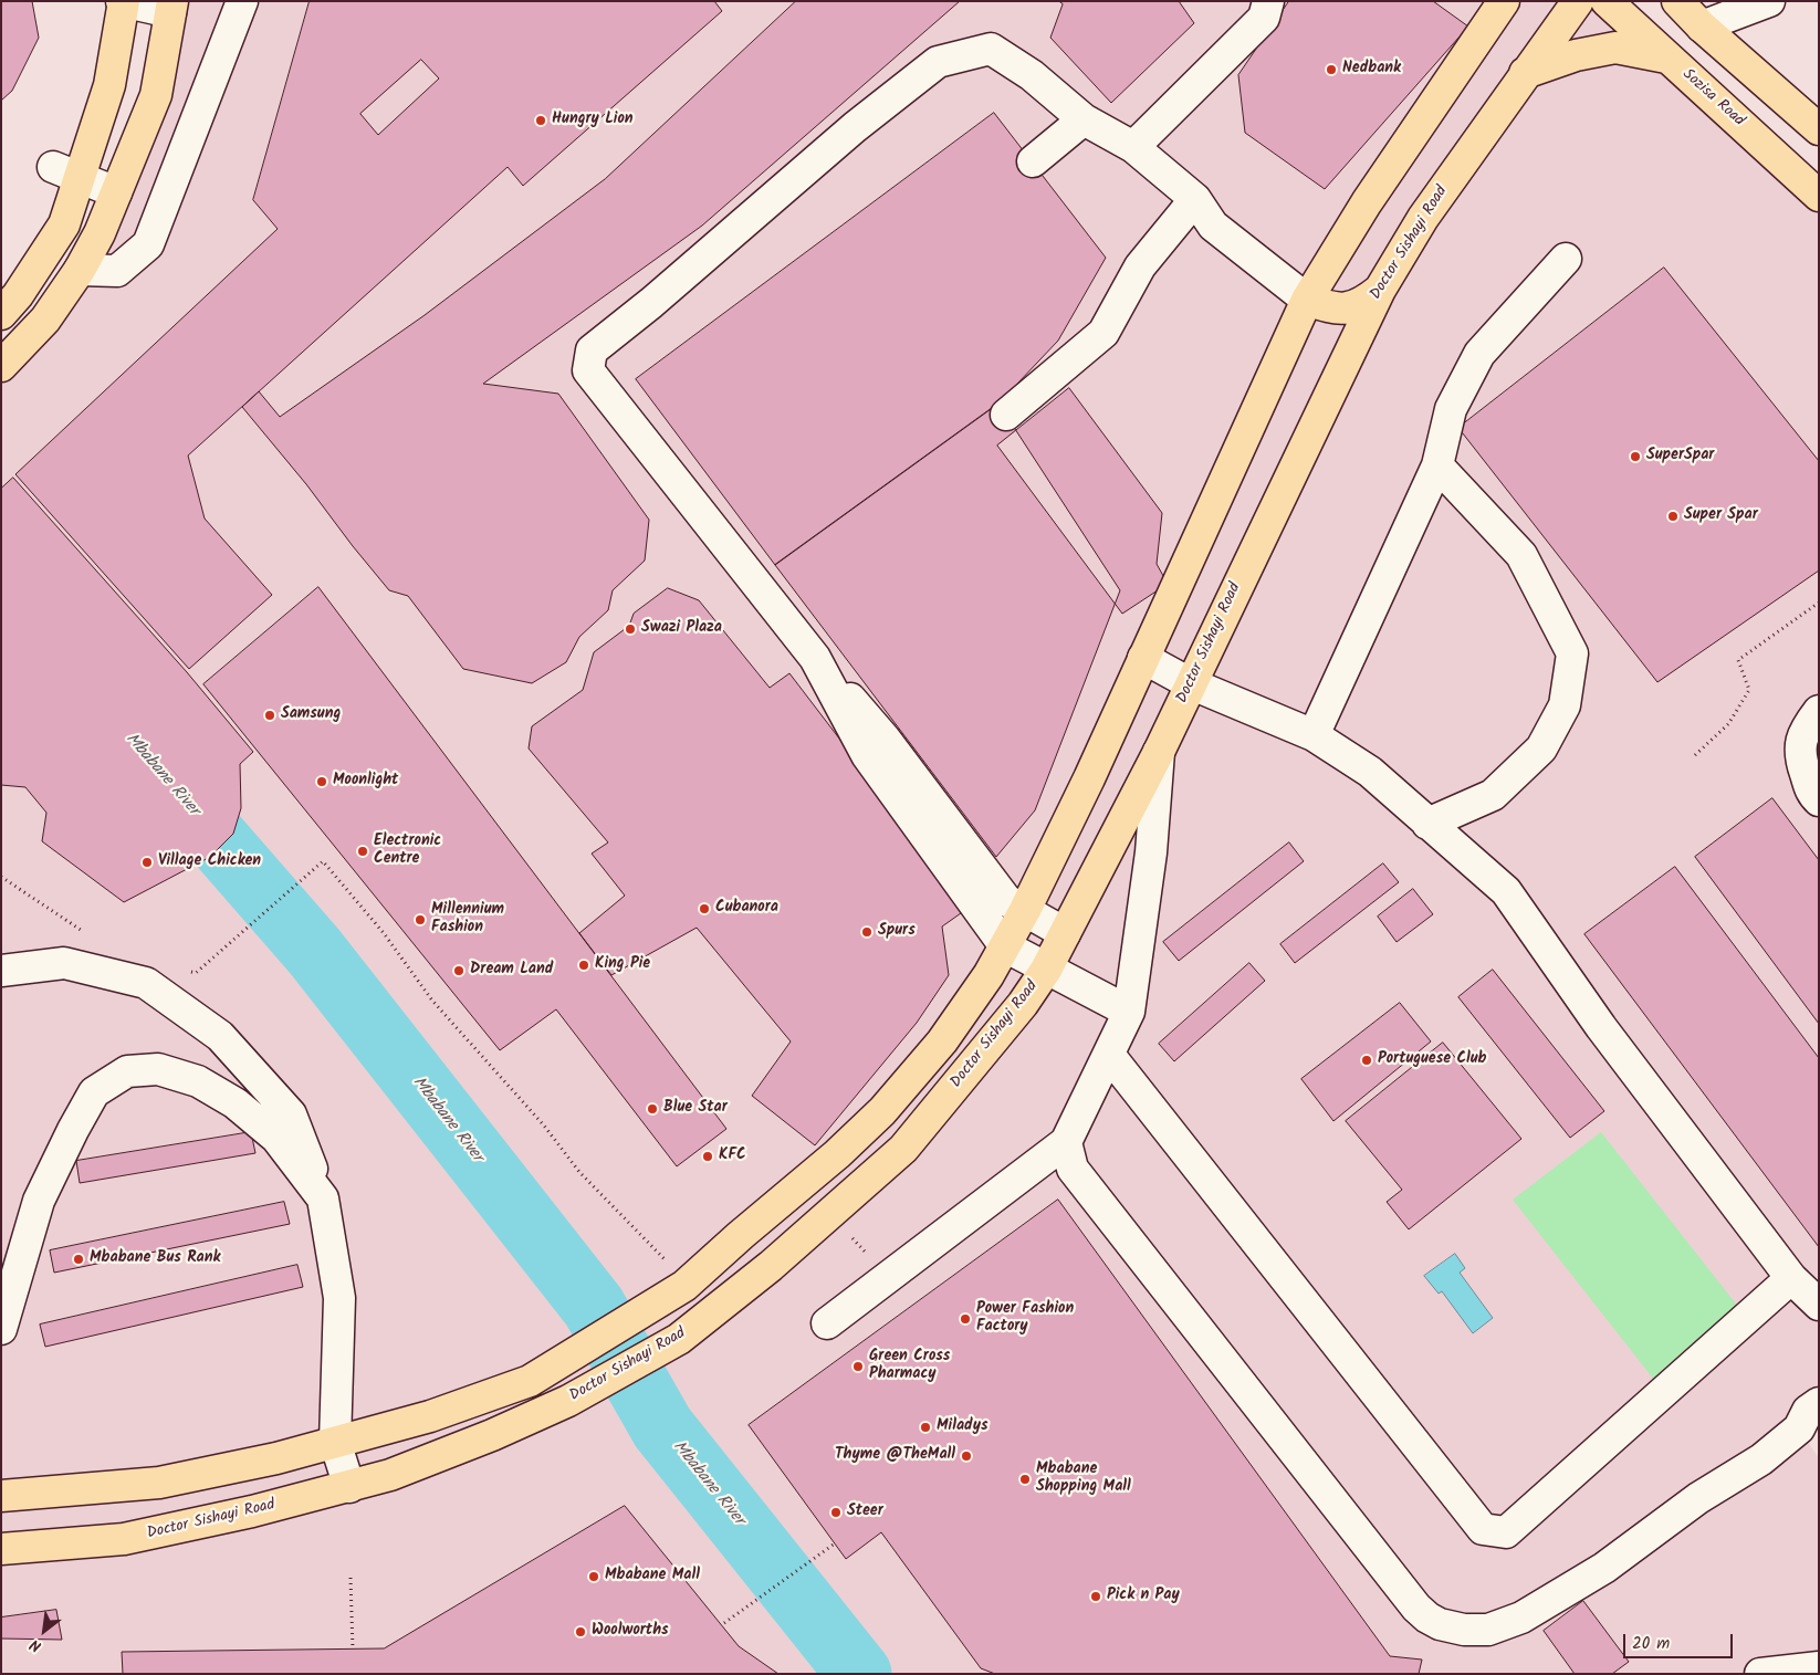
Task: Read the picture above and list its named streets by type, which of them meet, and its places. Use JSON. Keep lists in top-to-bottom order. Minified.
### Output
{"streets":{"main road":["Sozisa Road","Doctor Sishayi Road"]},"water":["Mbabane River"],"places":["Nedbank","Hungry Lion","SuperSpar","Super Spar","Swazi Plaza","Samsung","Moonlight","Electronic Centre","Village Chicken","Cubanora","Millennium Fashion","Spurs","King Pie","Dream Land","Portuguese Club","Blue Star","KFC","Mbabane Bus Rank","Power Fashion Factory","Green Cross Pharmacy","Miladys","Thyme @TheMall","Mbabane Shopping Mall","Steer","Mbabane Mall","Pick n Pay","Woolworths"],"scale_bar":"20 m","north":"bottom left"}
